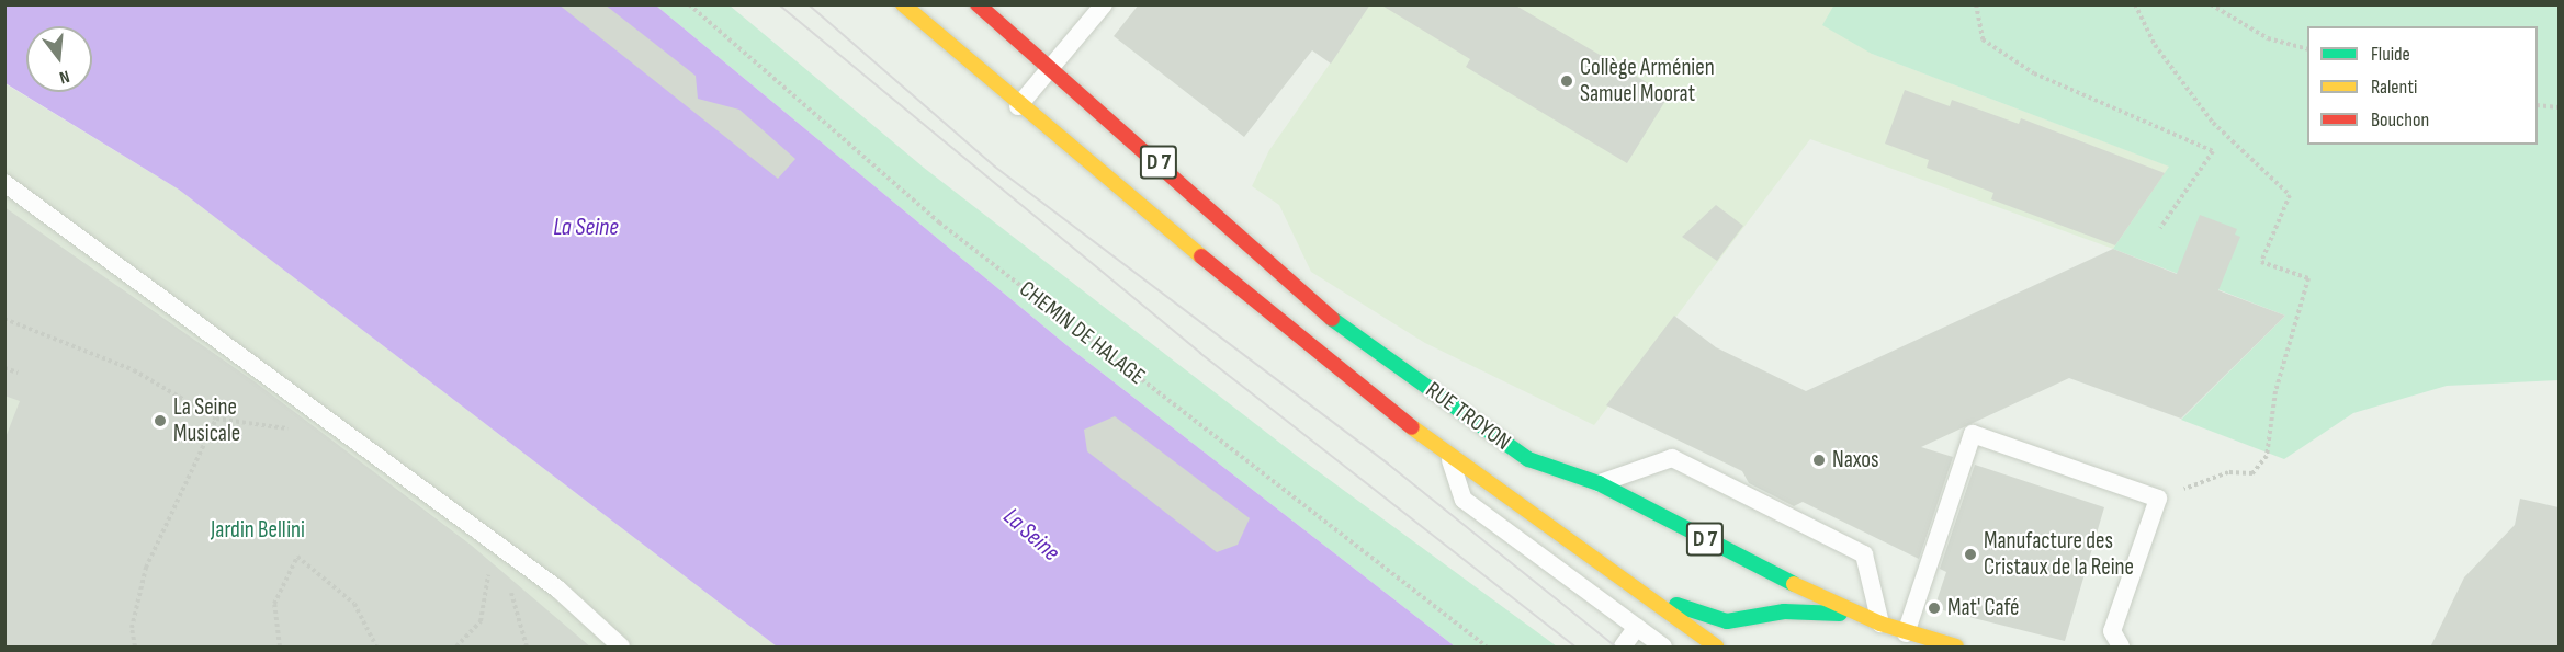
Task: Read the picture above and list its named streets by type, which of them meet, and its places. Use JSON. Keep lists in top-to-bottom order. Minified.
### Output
{"streets":{"main road":["D 7","RUE TROYON"],"path":["CHEMIN DE HALAGE"]},"water":["La Seine"],"parks":["Jardin Bellini"],"places":["Collège Arménien Samuel Moorat","La Seine Musicale","Naxos","Manufacture des Cristaux de la Reine","Mat' Café"],"legend":["Fluide","Ralenti","Bouchon"],"north":"bottom"}
